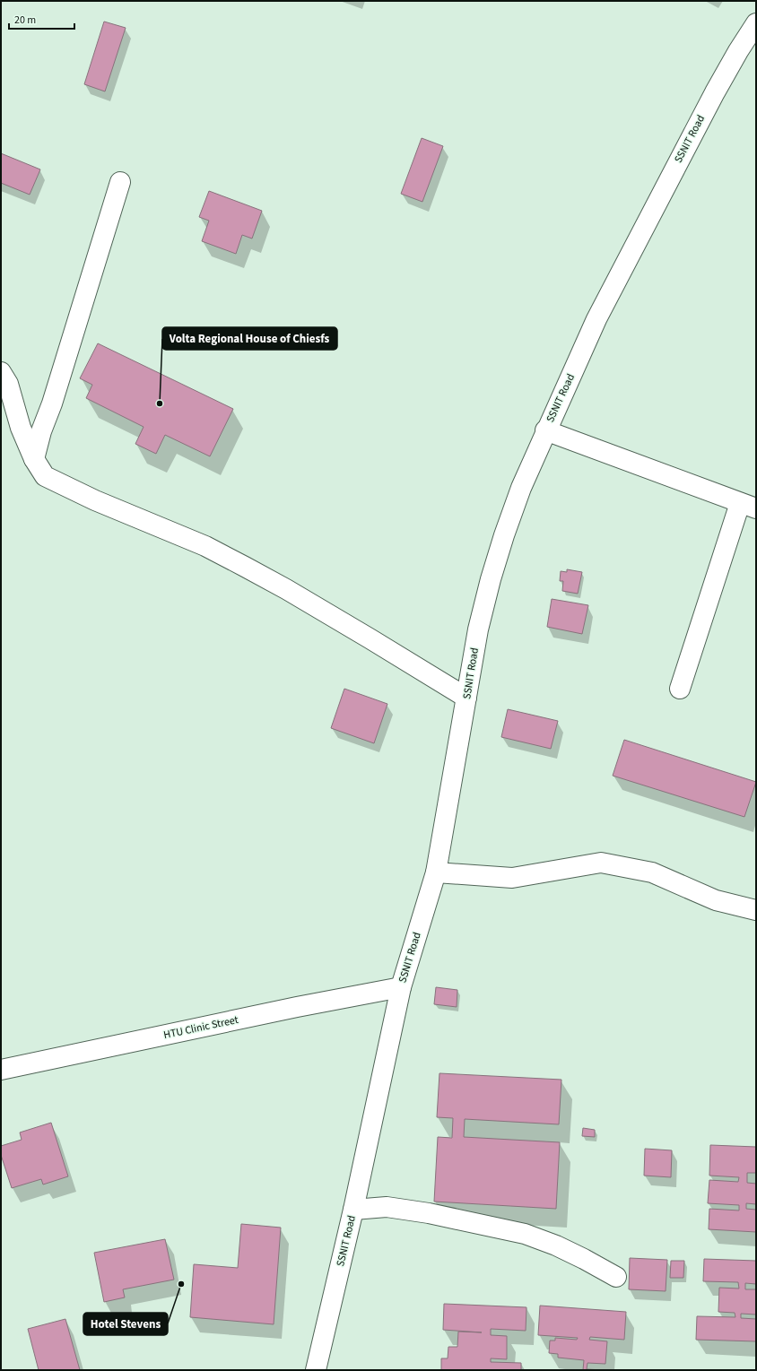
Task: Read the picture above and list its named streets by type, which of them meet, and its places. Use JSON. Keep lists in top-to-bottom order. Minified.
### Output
{"streets":{"street":["SSNIT Road","HTU Clinic Street"]},"crossings":[["SSNIT Road","HTU Clinic Street"]],"places":["Volta Regional House of Chiesfs","Hotel Stevens"],"scale_bar":"20 m"}
